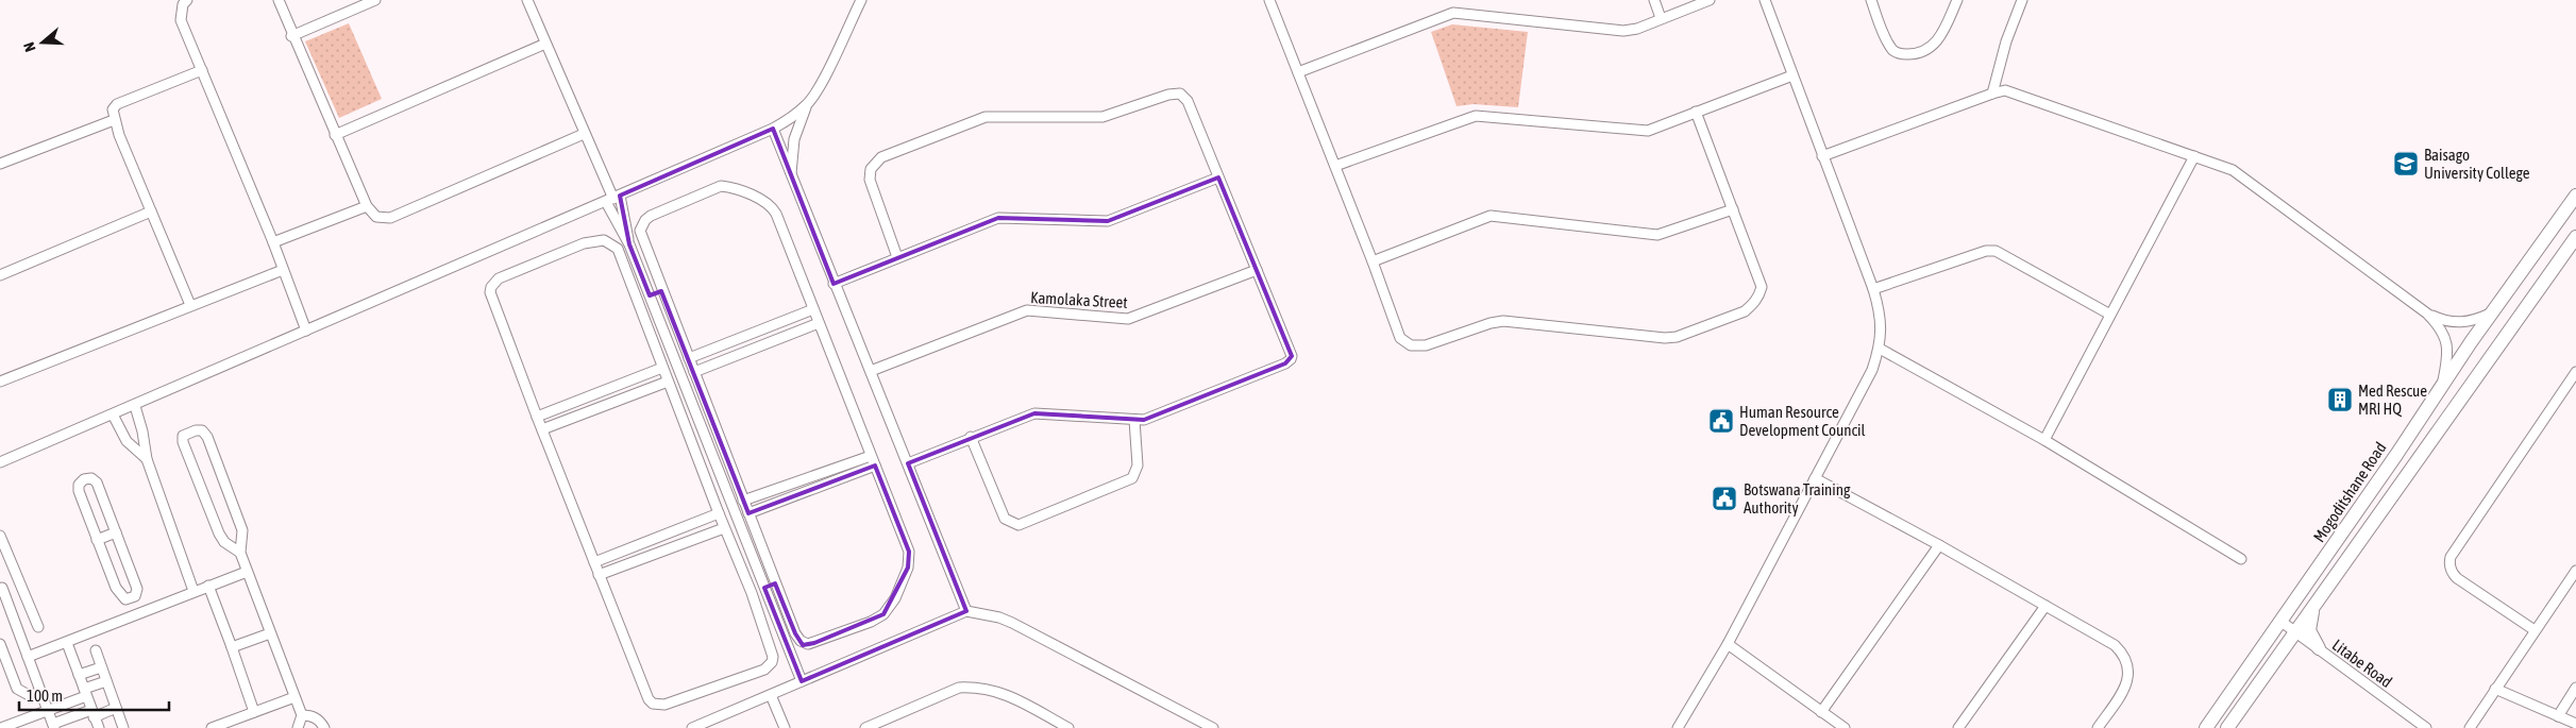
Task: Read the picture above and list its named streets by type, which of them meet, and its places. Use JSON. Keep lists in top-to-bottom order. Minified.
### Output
{"streets":{"main road":["Mogoditshane Road"],"street":["Kamolaka Street","Litabe Road"]},"crossings":[["Mogoditshane Road","Litabe Road"]],"places":{"school or university":["Baisago University College"],"building":["Med Rescue MRI HQ"],"public building":["Human Resource Development Council","Botswana Training Authority"]},"scale_bar":"100 m","north":"left"}
